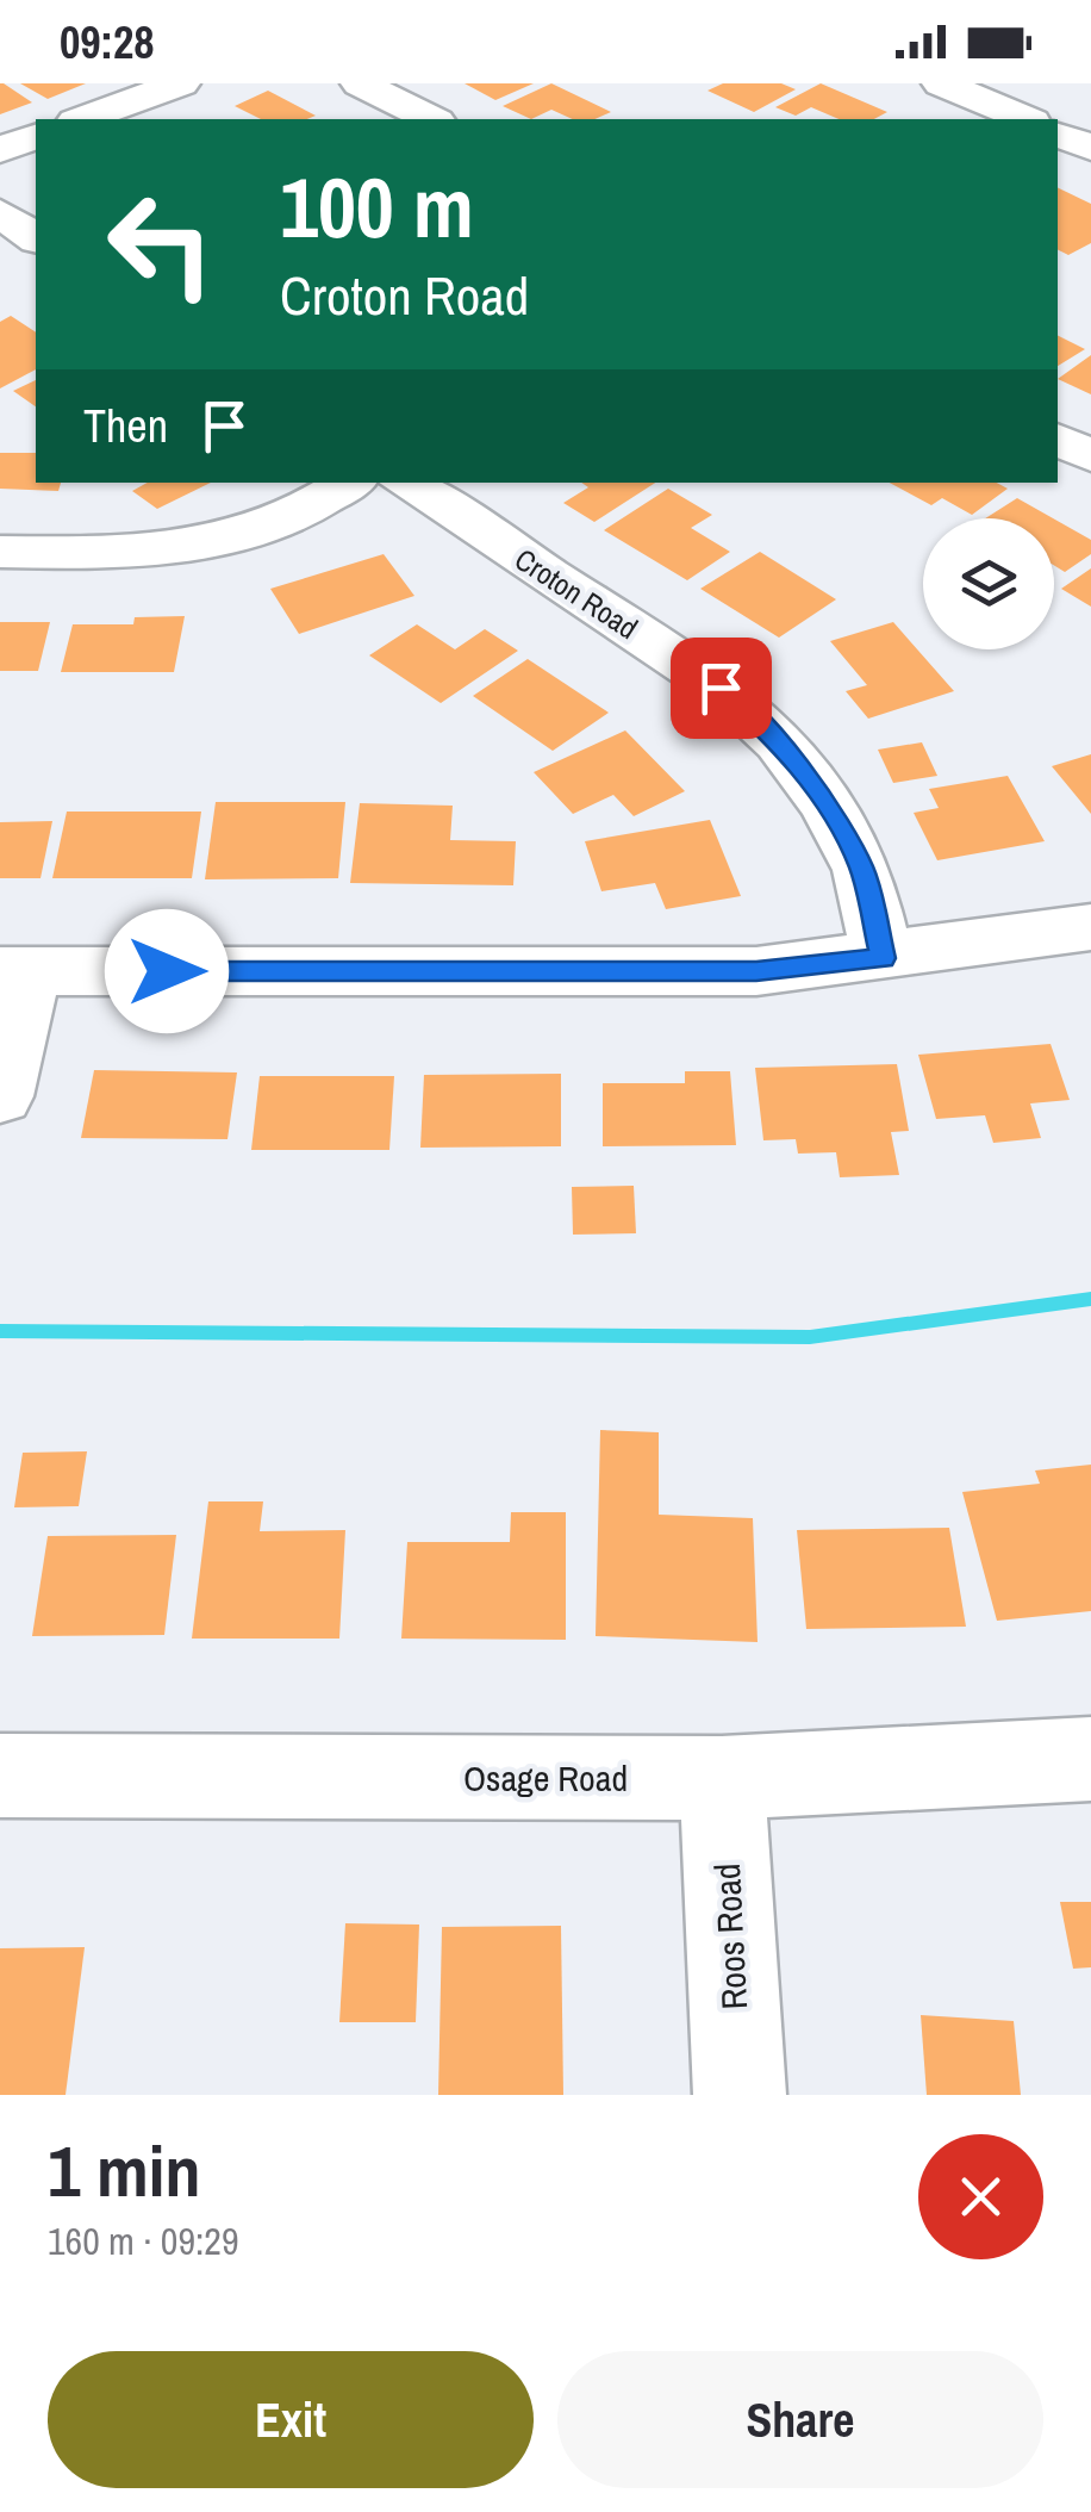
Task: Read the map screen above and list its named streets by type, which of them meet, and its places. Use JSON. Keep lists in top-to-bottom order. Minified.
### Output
{"streets":{"street":["Croton Road","Osage Road","Roos Road"]},"crossings":[["Osage Road","Roos Road"]],"page":{"status":"09:28","turn":["100 m","Croton Road"],"then":"Then","heading":["1 min","160 m · 09:29"],"buttons":["Exit","Share"]}}
